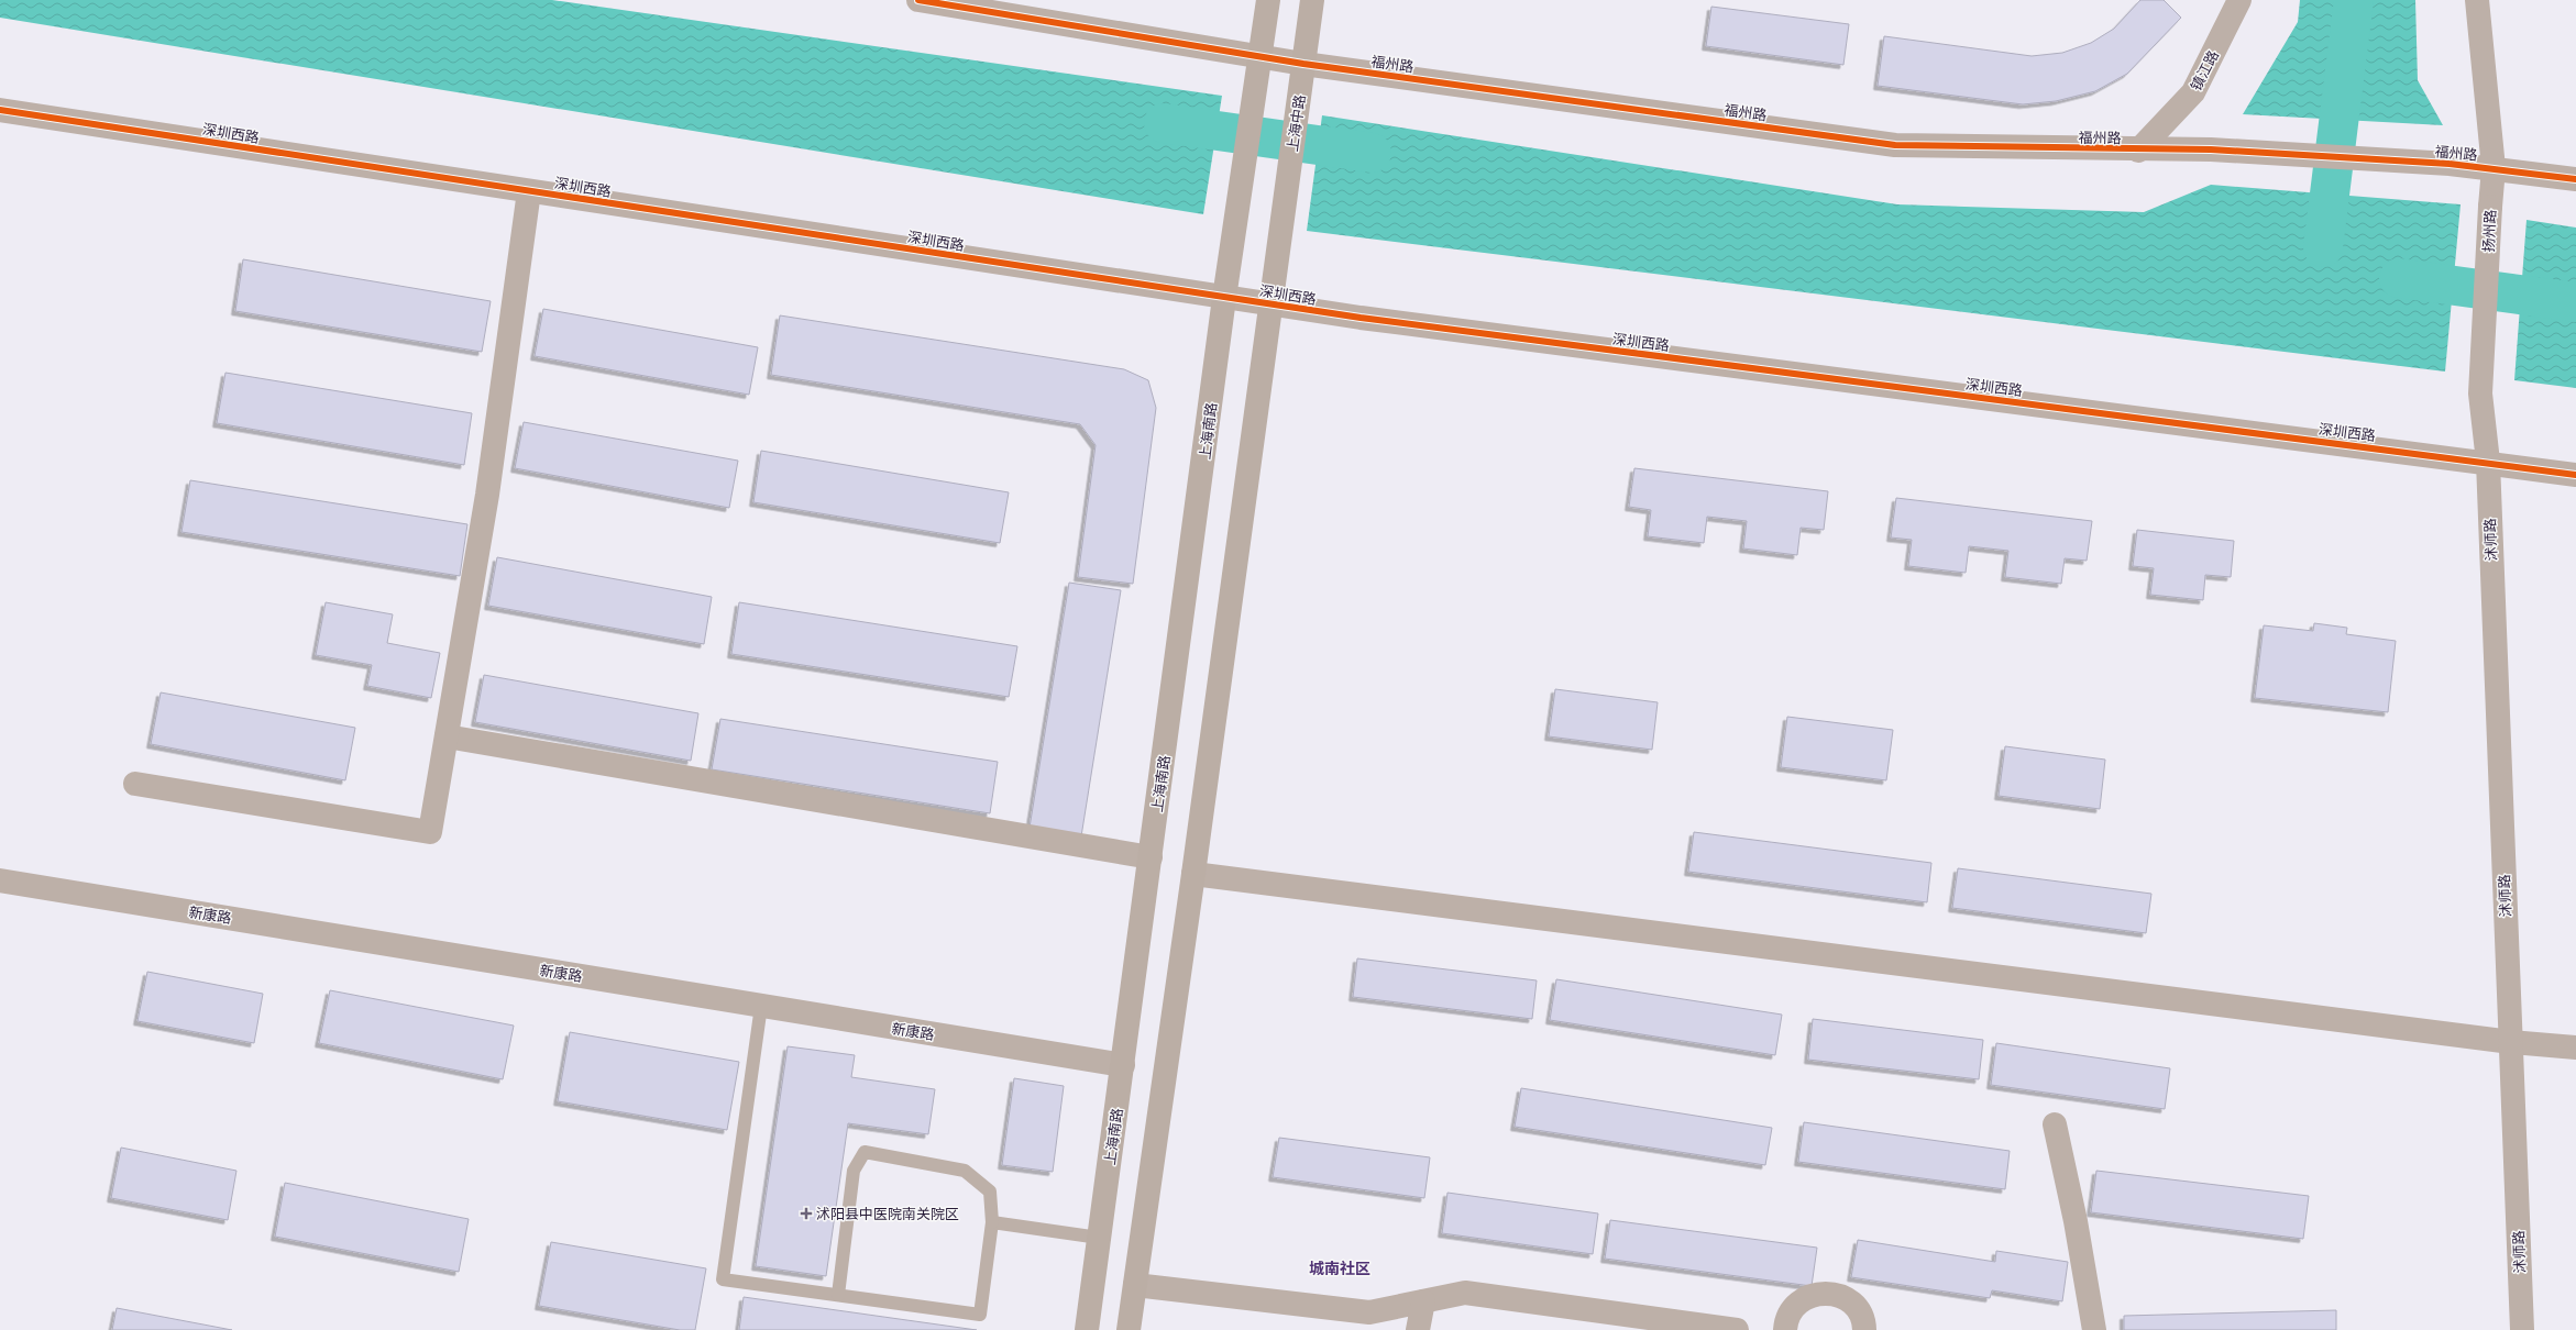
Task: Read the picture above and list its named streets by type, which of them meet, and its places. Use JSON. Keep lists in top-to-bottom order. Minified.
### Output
{"streets":{"main road":["上海中路","上海南路"],"street":["福州路","镇江路","深圳西路","扬州路","沭师路","新康路"]},"crossings":[["福州路","镇江路"],["福州路","上海中路"],["福州路","扬州路"],["福州路","上海南路"],["上海中路","深圳西路"],["深圳西路","扬州路"],["深圳西路","上海南路"],["深圳西路","沭师路"],["扬州路","沭师路"],["上海南路","新康路"]],"districts":["城南社区"],"places":{"health":["沭阳县中医院南关院区"]}}
